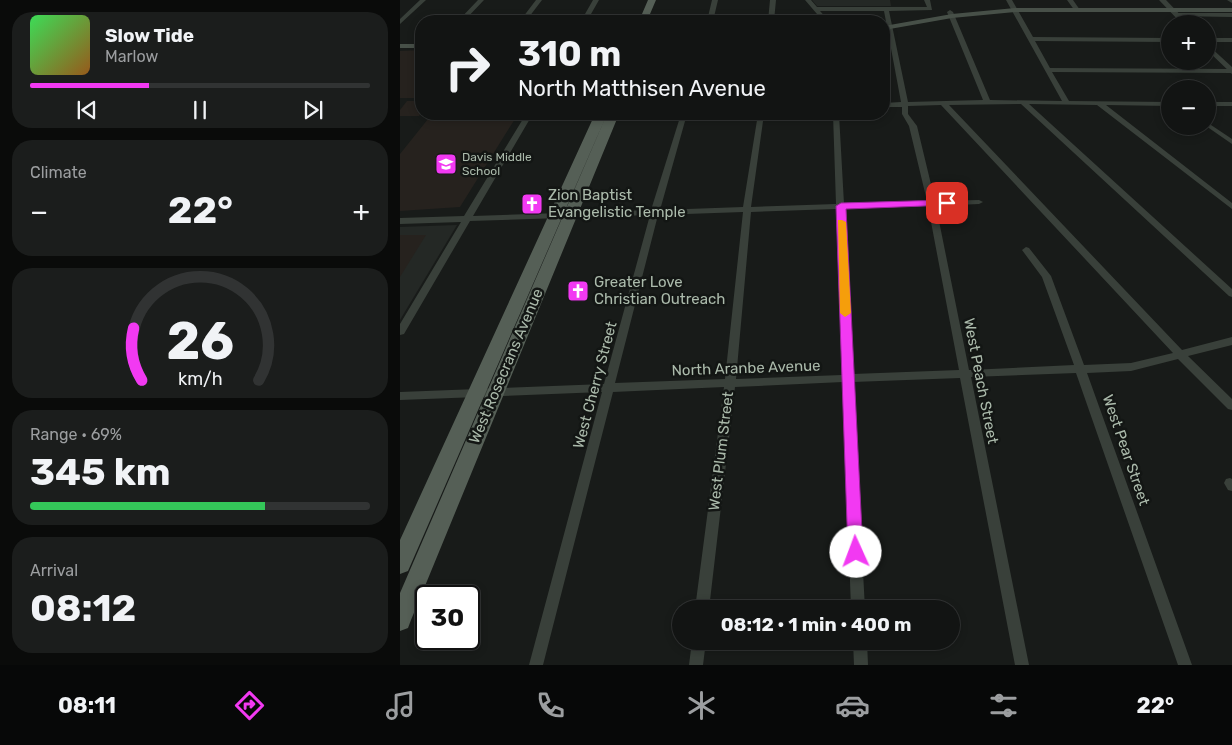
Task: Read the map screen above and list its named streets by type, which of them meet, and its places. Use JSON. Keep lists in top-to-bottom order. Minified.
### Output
{"streets":{"main road":["West Rosecrans Avenue"],"street":["North Aranbe Avenue","West Peach Street","West Cherry Street","West Pear Street","West Plum Street"]},"crossings":[["West Rosecrans Avenue","North Aranbe Avenue"],["North Aranbe Avenue","West Peach Street"],["North Aranbe Avenue","West Cherry Street"],["North Aranbe Avenue","West Pear Street"],["North Aranbe Avenue","West Plum Street"]],"places":{"school or university":["Davis Middle School"],"church":["Zion Baptist Evangelistic Temple","Greater Love Christian Outreach"]},"page":{"song":["Slow Tide","Marlow"],"map_buttons":["+","−"],"turn":["310 m","North Matthisen Avenue"],"tile":["Climate",["Range · 69%","345 km"],["Arrival","08:12"]],"heat":["−","22°","+"],"limit":"30","trip":"08:12 · 1 min · 400 m","tabs":["08:11","22°"],"gauge":["26","km/h"]}}
